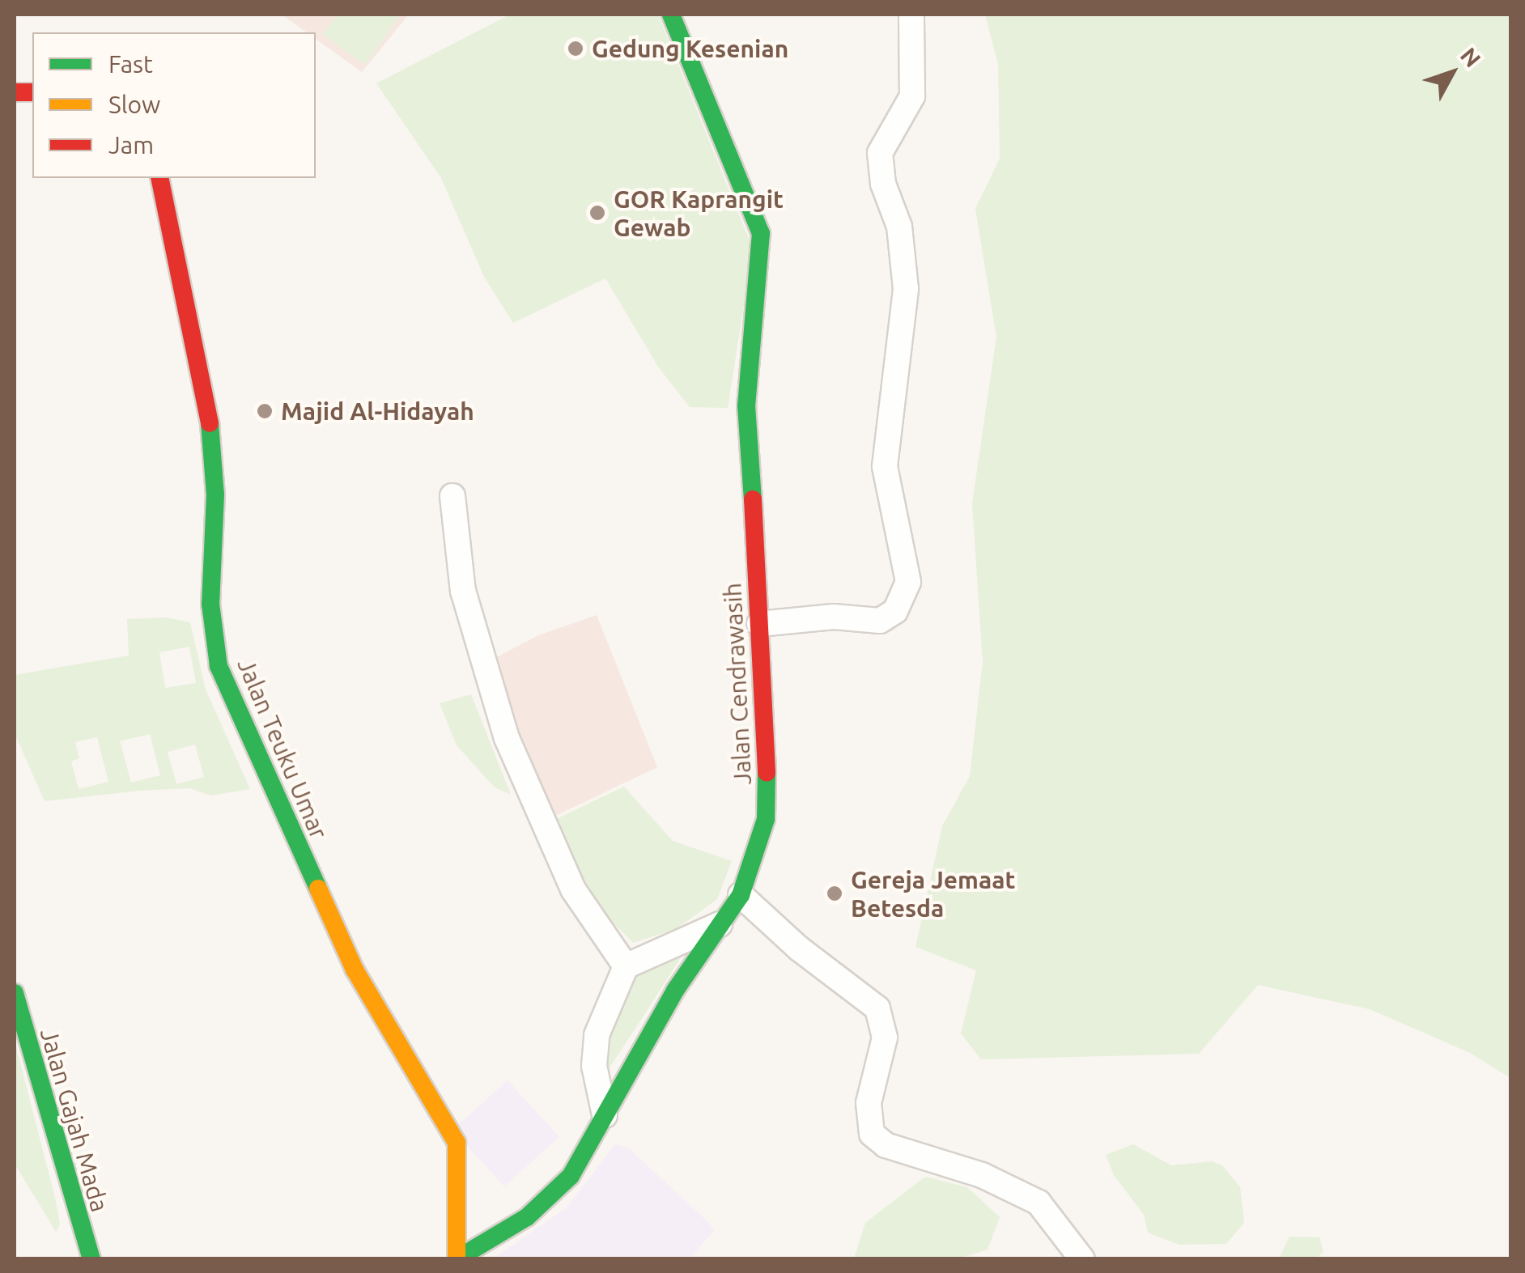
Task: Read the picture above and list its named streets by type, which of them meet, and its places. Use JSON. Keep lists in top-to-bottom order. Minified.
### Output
{"streets":{"main road":["Jalan Cendrawasih","Jalan Teuku Umar","Jalan Gajah Mada"]},"crossings":[["Jalan Cendrawasih","Jalan Teuku Umar"]],"places":["Gedung Kesenian","GOR Kaprangit Gewab","Majid Al-Hidayah","Gereja Jemaat Betesda"],"legend":["Fast","Slow","Jam"],"north":"top right"}
